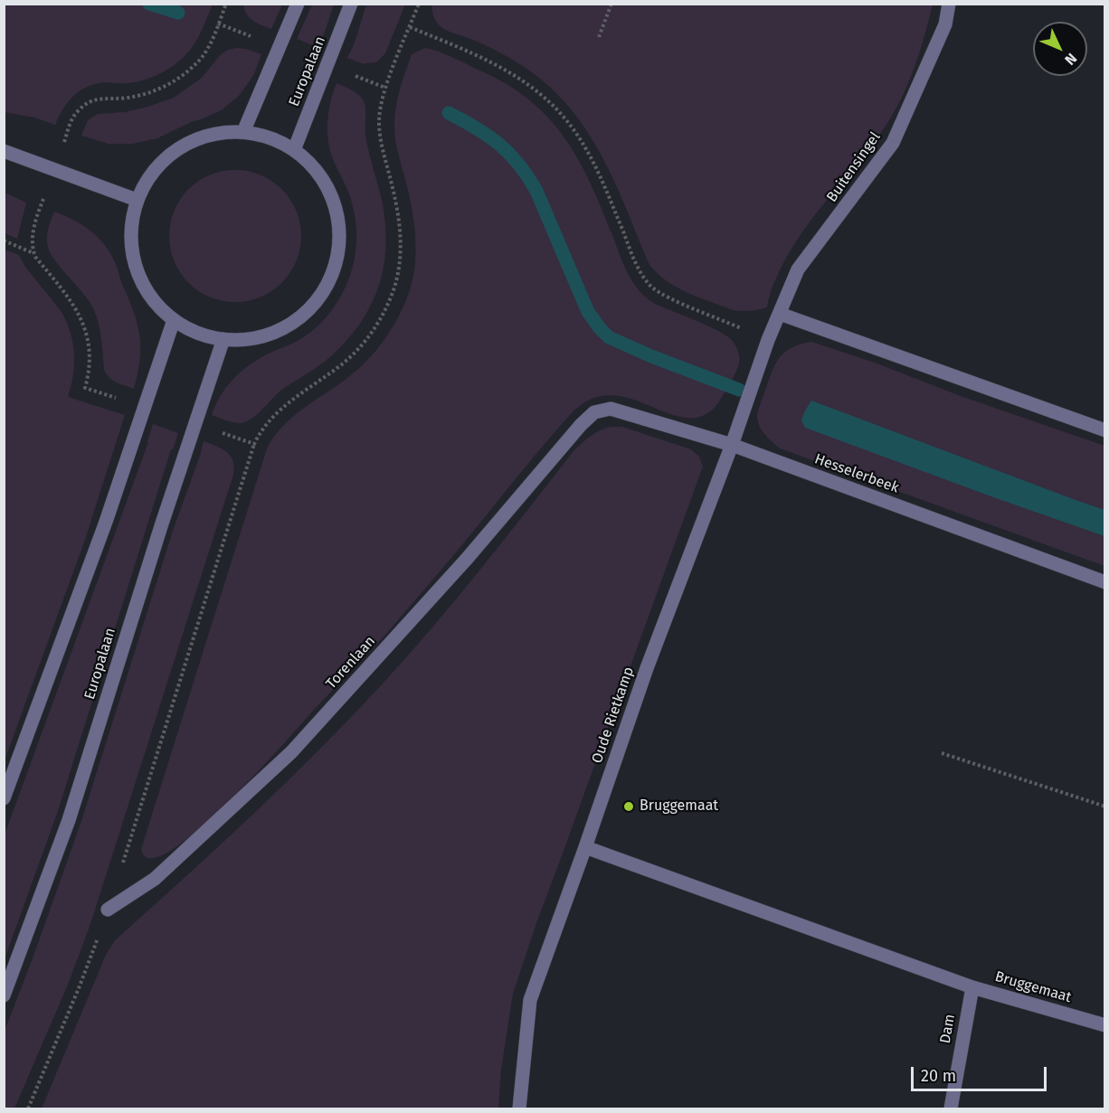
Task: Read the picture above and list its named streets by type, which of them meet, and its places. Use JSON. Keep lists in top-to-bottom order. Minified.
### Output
{"streets":{"street":["Europalaan","Buitensingel","Hesselerbeek","Torenlaan","Oude Rietkamp","Bruggemaat","Dam"]},"crossings":[["Buitensingel","Oude Rietkamp"],["Hesselerbeek","Torenlaan"],["Hesselerbeek","Oude Rietkamp"],["Oude Rietkamp","Bruggemaat"],["Bruggemaat","Dam"]],"places":["Bruggemaat"],"scale_bar":"20 m","north":"bottom right"}
